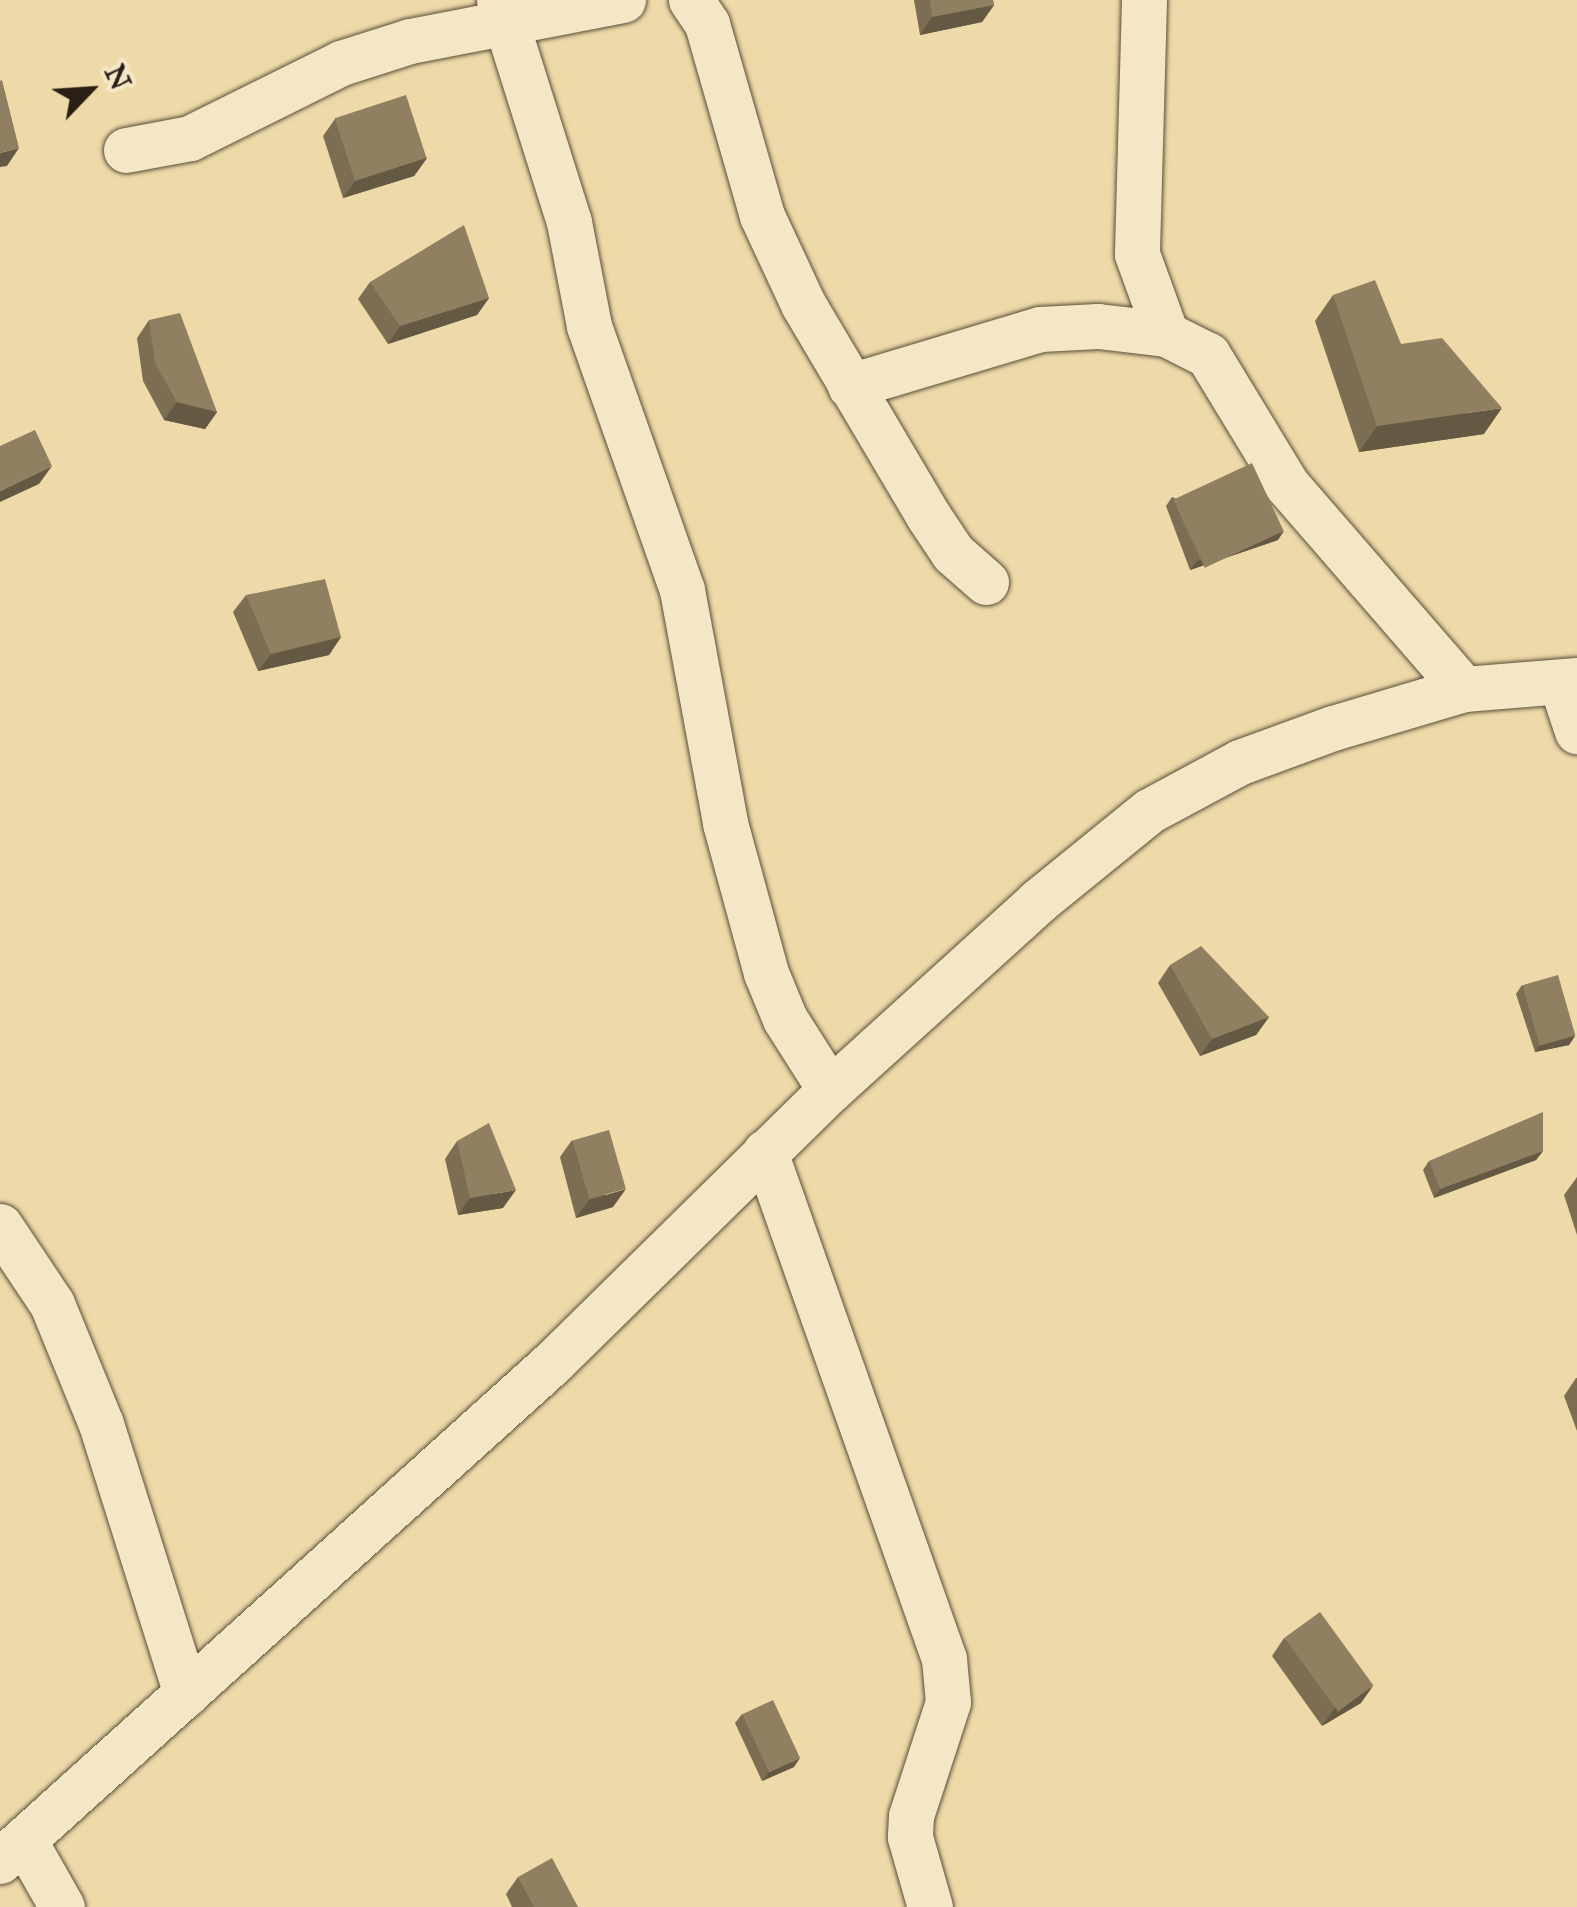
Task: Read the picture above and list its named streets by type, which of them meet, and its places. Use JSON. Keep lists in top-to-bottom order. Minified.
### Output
{"north":"top right"}
